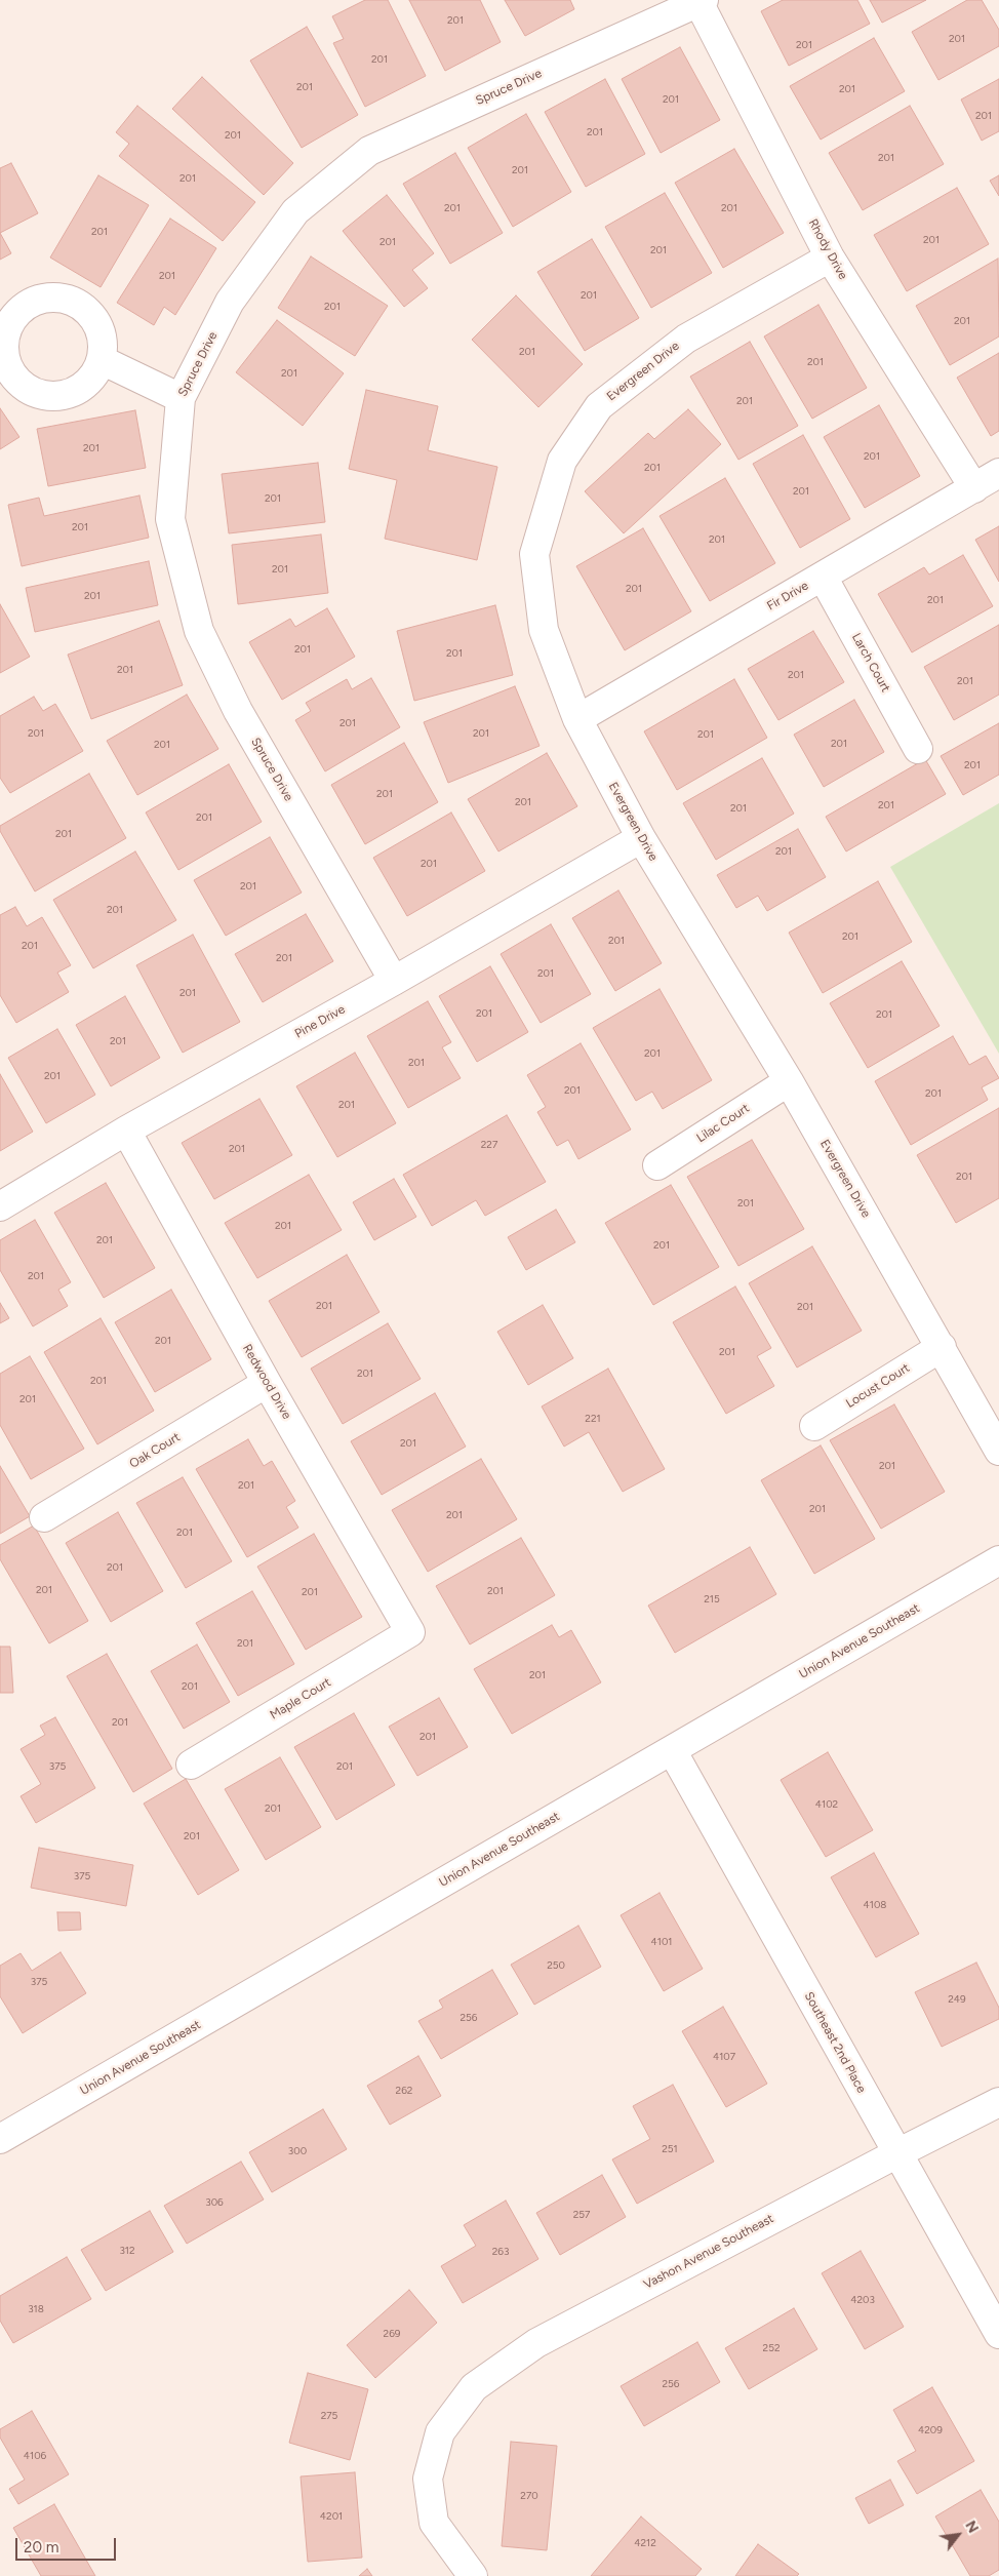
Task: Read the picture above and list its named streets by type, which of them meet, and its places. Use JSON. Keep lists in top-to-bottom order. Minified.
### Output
{"streets":{"street":["Spruce Drive","Rhody Drive","Evergreen Drive","Fir Drive","Larch Court","Pine Drive","Lilac Court","Redwood Drive","Locust Court","Oak Court","Union Avenue Southeast","Maple Court","Southeast 2nd Place","Vashon Avenue Southeast"]},"crossings":[["Spruce Drive","Rhody Drive"],["Spruce Drive","Pine Drive"],["Rhody Drive","Evergreen Drive"],["Rhody Drive","Fir Drive"],["Evergreen Drive","Fir Drive"],["Evergreen Drive","Pine Drive"],["Evergreen Drive","Lilac Court"],["Evergreen Drive","Locust Court"],["Fir Drive","Larch Court"],["Pine Drive","Redwood Drive"],["Redwood Drive","Oak Court"],["Redwood Drive","Maple Court"],["Union Avenue Southeast","Southeast 2nd Place"],["Southeast 2nd Place","Vashon Avenue Southeast"]],"house_numbers":["201","201","201","201","201","201","201","201","201","201","201","201","201","201","201","201","201","201","201","201","201","201","201","201","201","201","201","201","201","201","201","201","201","201","201","201","201","201","201","201","201","201","201","201","201","201","201","201","201","201","201","201","201","201","201","201","201","201","201","201","201","201","201","201","201","201","201","201","201","201","201","201","201","201","201","227","201","201","201","201","201","201","201","201","201","201","201","201","201","201","221","201","201","201","201","201","201","201","201","201","201","215","201","201","201","201","201","375","201","4102","201","201","375","4108","4101","250","375","249","256","4107","262","251","300","306","257","312","263","4203","318","269","252","256","275","4209","4106","270","4201","4212"],"scale_bar":"20 m","north":"top right"}
